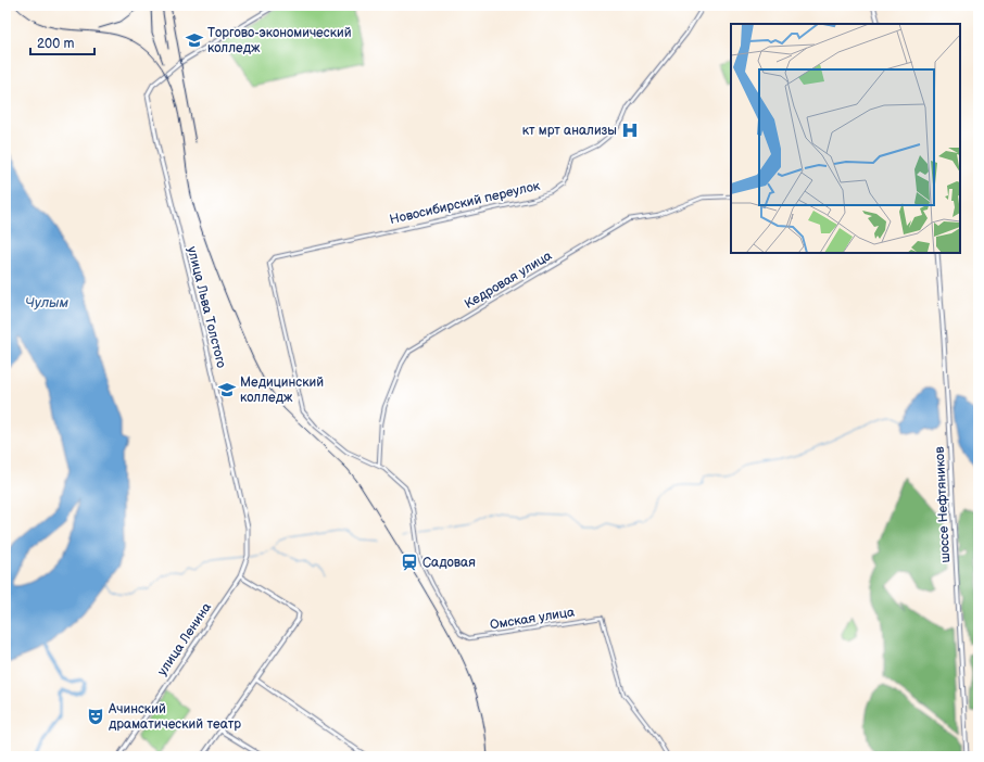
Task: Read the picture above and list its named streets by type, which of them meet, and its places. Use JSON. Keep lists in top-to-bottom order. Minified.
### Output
{"streets":{"main road":["улица Льва Толстого","шоссе Нефтяников","улица Ленина"],"street":["Новосибирский переулок","Кедровая улица","Омская улица"]},"crossings":[["Новосибирский переулок","Кедровая улица"],["Новосибирский переулок","Омская улица"],["Кедровая улица","Омская улица"],["улица Льва Толстого","улица Ленина"]],"water":["Чулым"],"places":{"school or university":["Торгово-экономический колледж","Медицинский колледж"],"hospital":["кт мрт анализы"],"station":["Садовая"],"theatre":["Ачинский драматический театр"]},"scale_bar":"200 m"}
